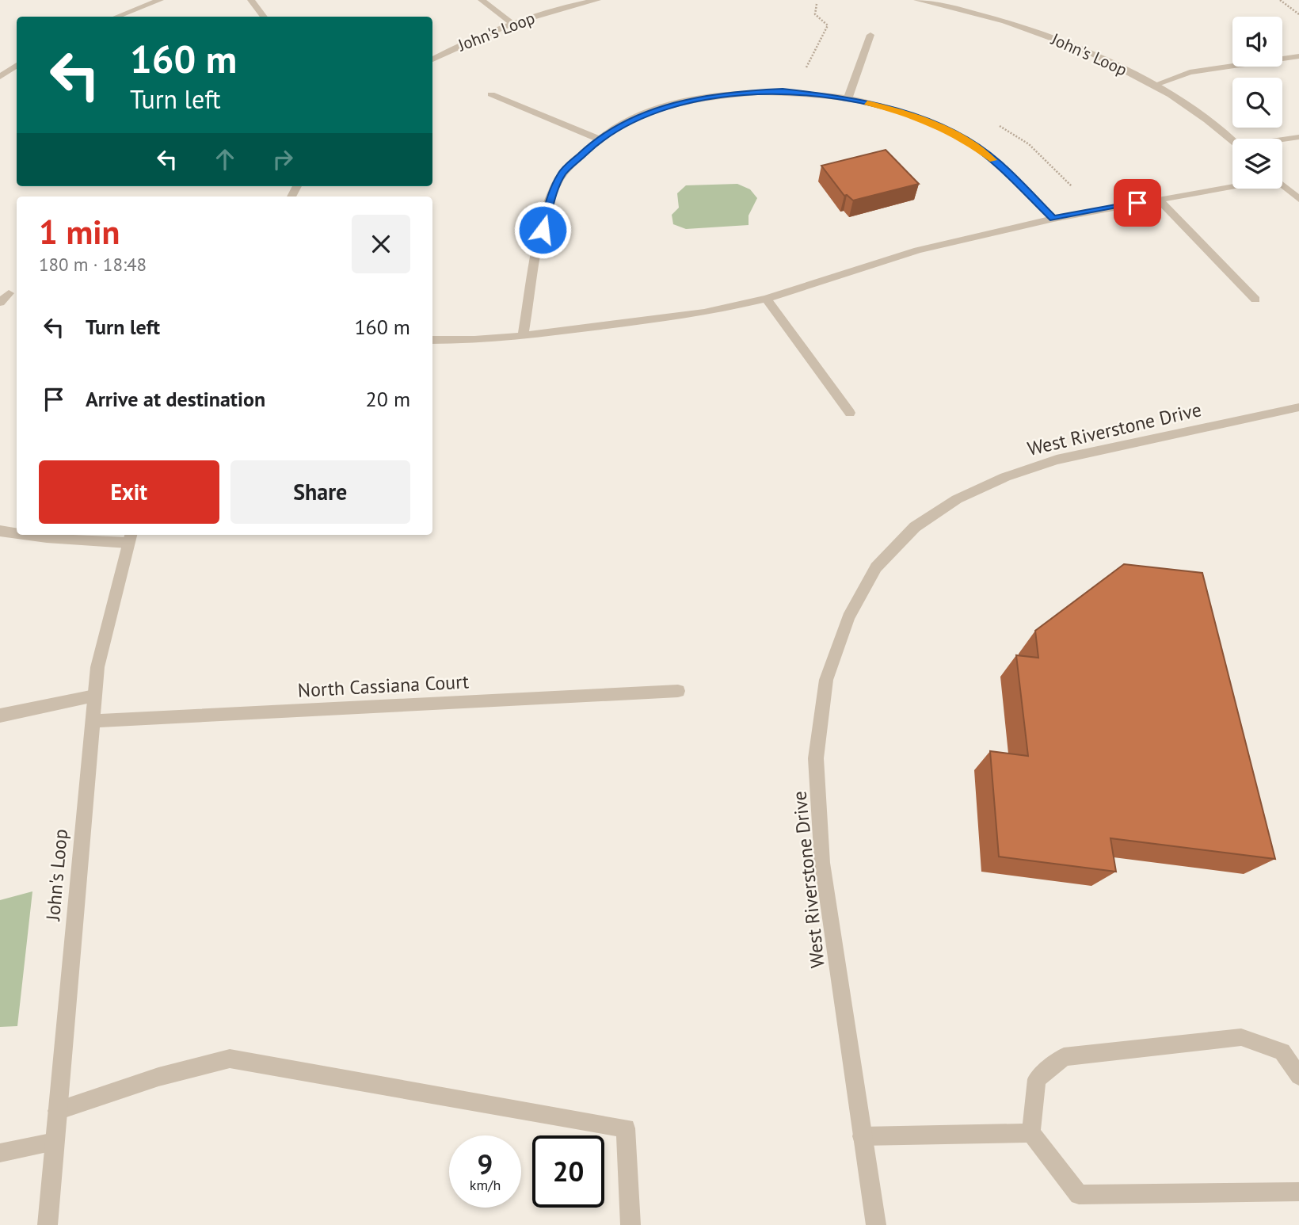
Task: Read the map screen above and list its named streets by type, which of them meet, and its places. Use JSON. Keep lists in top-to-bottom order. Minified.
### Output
{"streets":{"street":["John's Loop","West Riverstone Drive","North Cassiana Court"]},"crossings":[["John's Loop","North Cassiana Court"]],"page":{"turn":["160 m","Turn left"],"heading":["1 min","180 m · 18:48"],"list":[{"name":"Turn left","value":"160 m"},{"name":"Arrive at destination","value":"20 m"}],"buttons":["Exit","Share"],"speed":"9 km/h","limit":"20"}}
